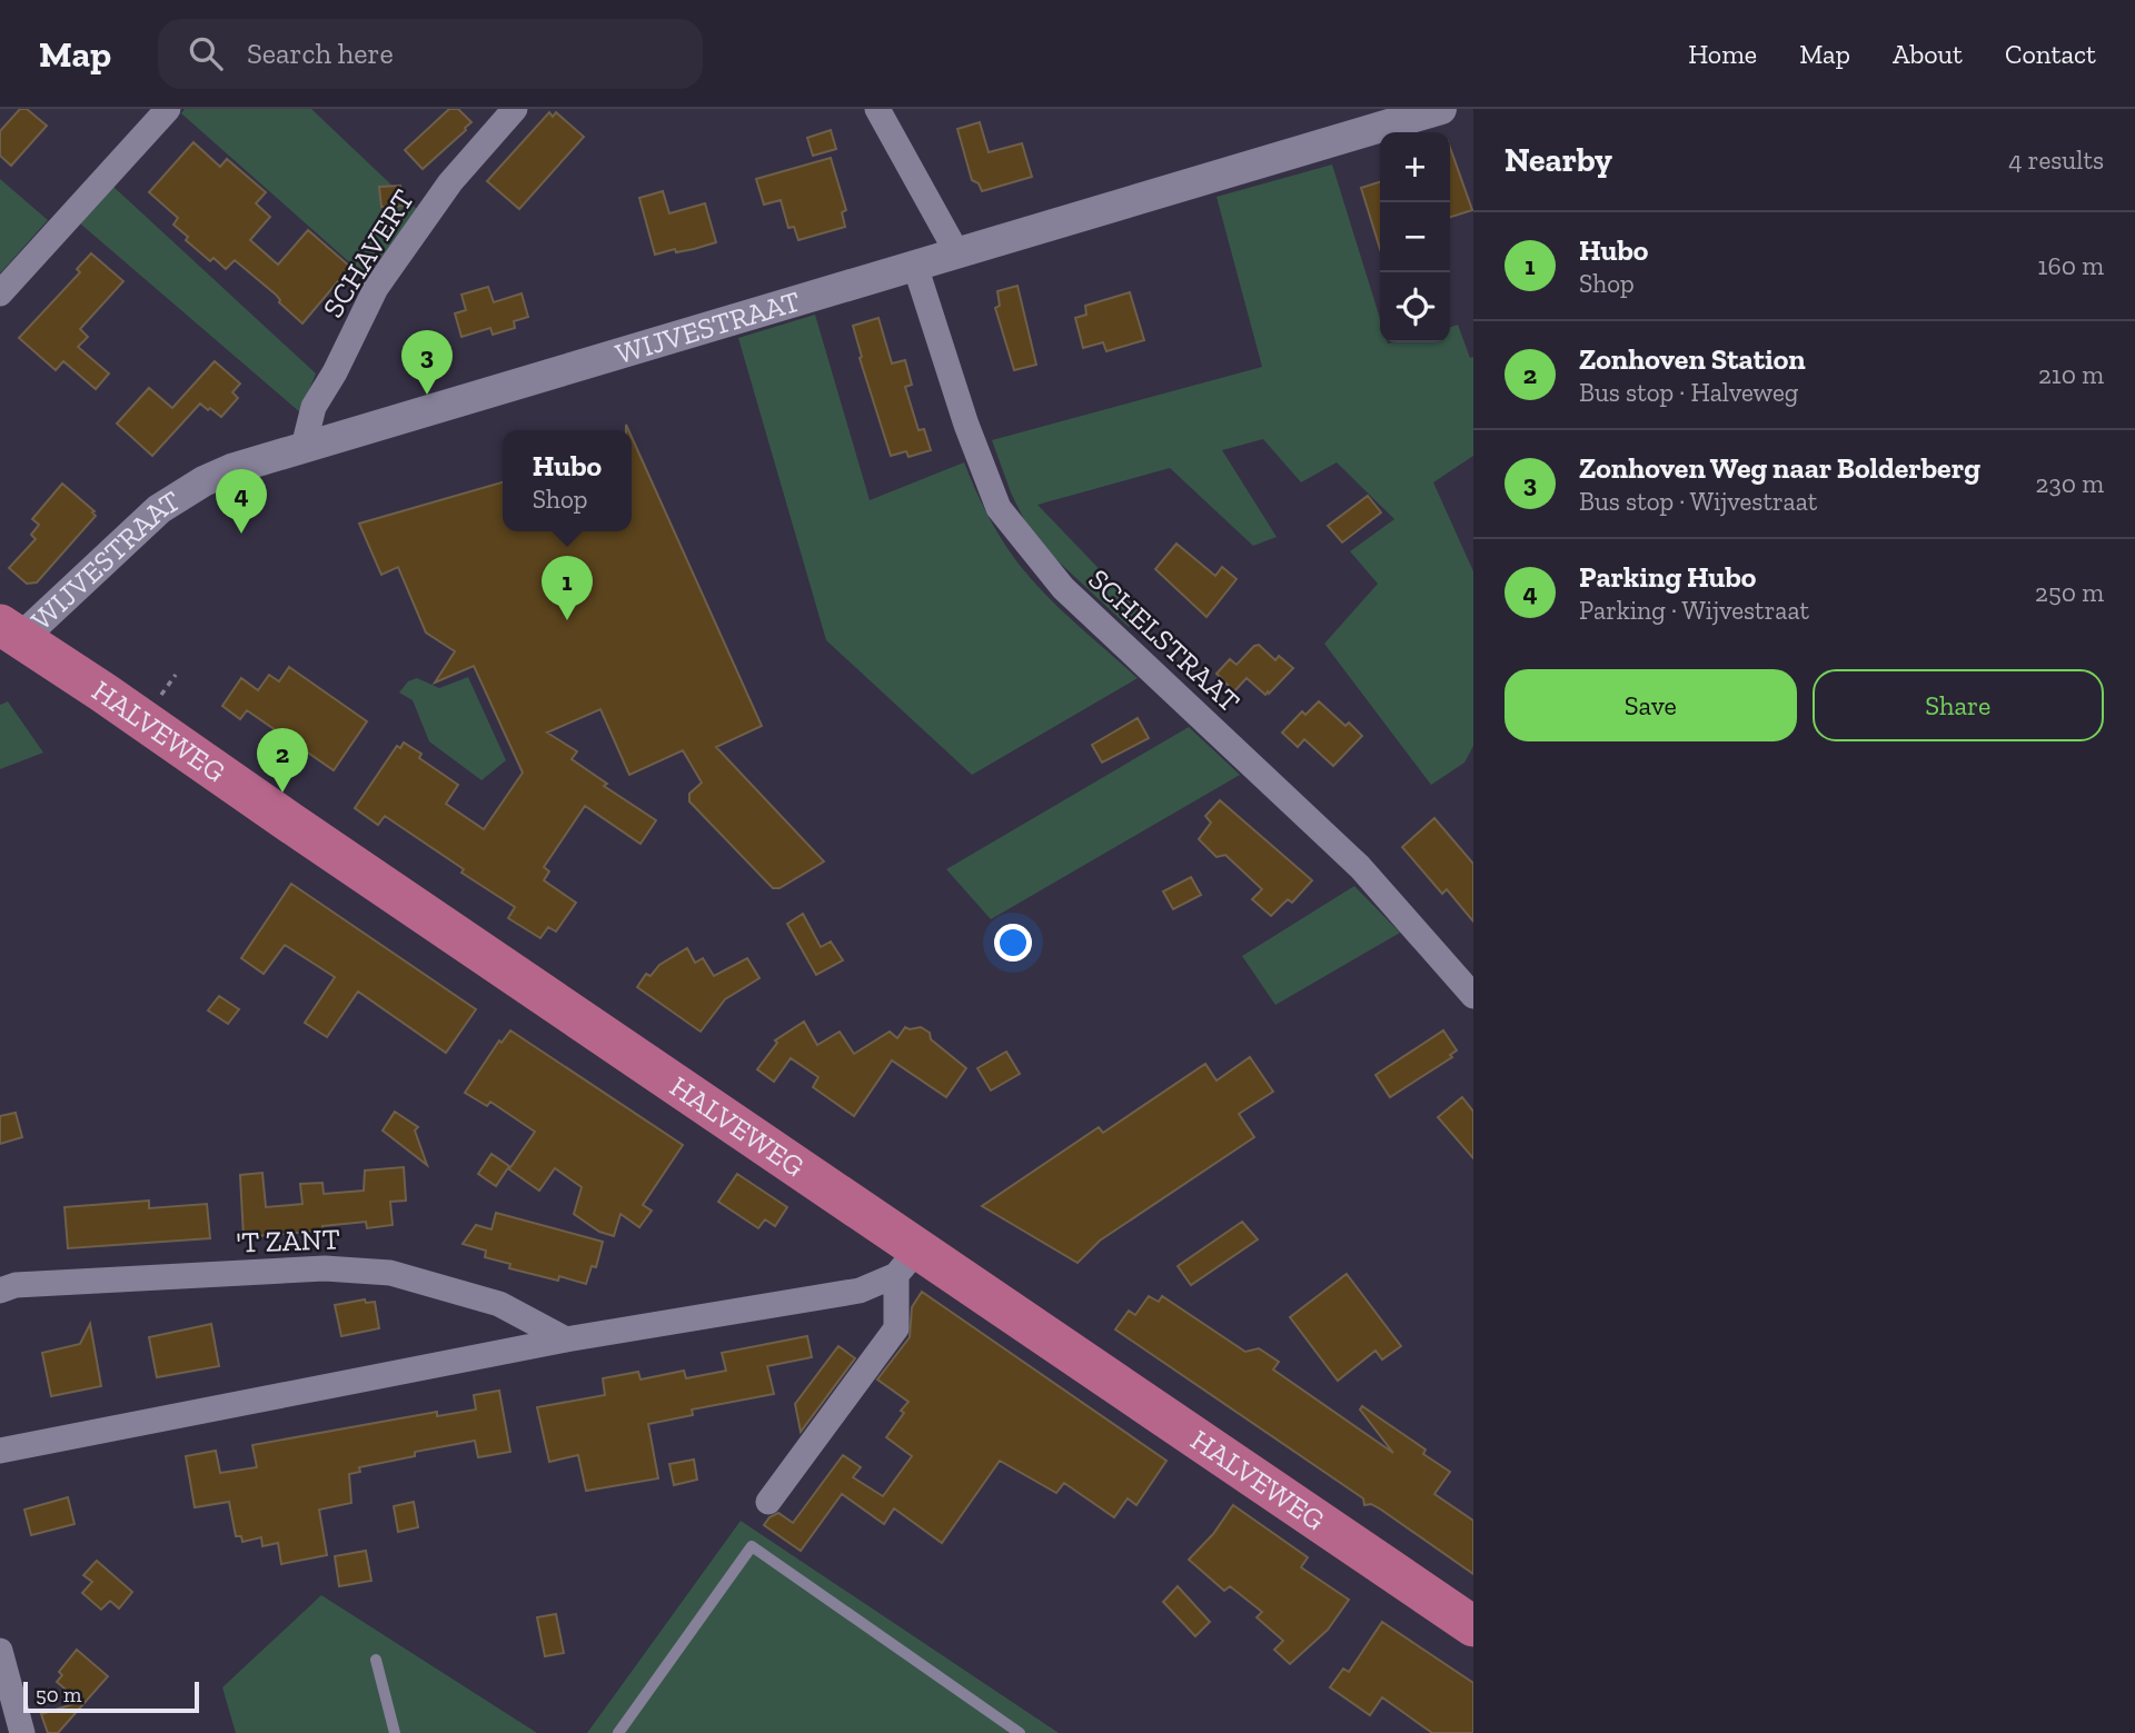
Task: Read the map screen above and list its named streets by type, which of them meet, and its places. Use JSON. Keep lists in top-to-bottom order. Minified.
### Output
{"streets":{"main road":["HALVEWEG"],"street":["SCHAVERT","WIJVESTRAAT","SCHELSTRAAT","'T ZANT"]},"crossings":[["SCHAVERT","WIJVESTRAAT"],["WIJVESTRAAT","SCHELSTRAAT"],["WIJVESTRAAT","HALVEWEG"]],"scale_bar":"50 m","page":{"header":"Map","search":"Search here","nav":["Home","Map","About","Contact"],"heading":["Nearby","4 results"],"map_buttons":["+","−"],"list":[{"mark":"1","name":"Hubo","note":"Shop","value":"160 m"},{"mark":"2","name":"Zonhoven Station","note":"Bus stop · Halveweg","value":"210 m"},{"mark":"3","name":"Zonhoven Weg naar Bolderberg","note":"Bus stop · Wijvestraat","value":"230 m"},{"mark":"4","name":"Parking Hubo","note":"Parking · Wijvestraat","value":"250 m"}],"pins":["3","4","1","2"],"popup":["Hubo","Shop"],"buttons":["Save","Share"],"scale":"50 m"}}
